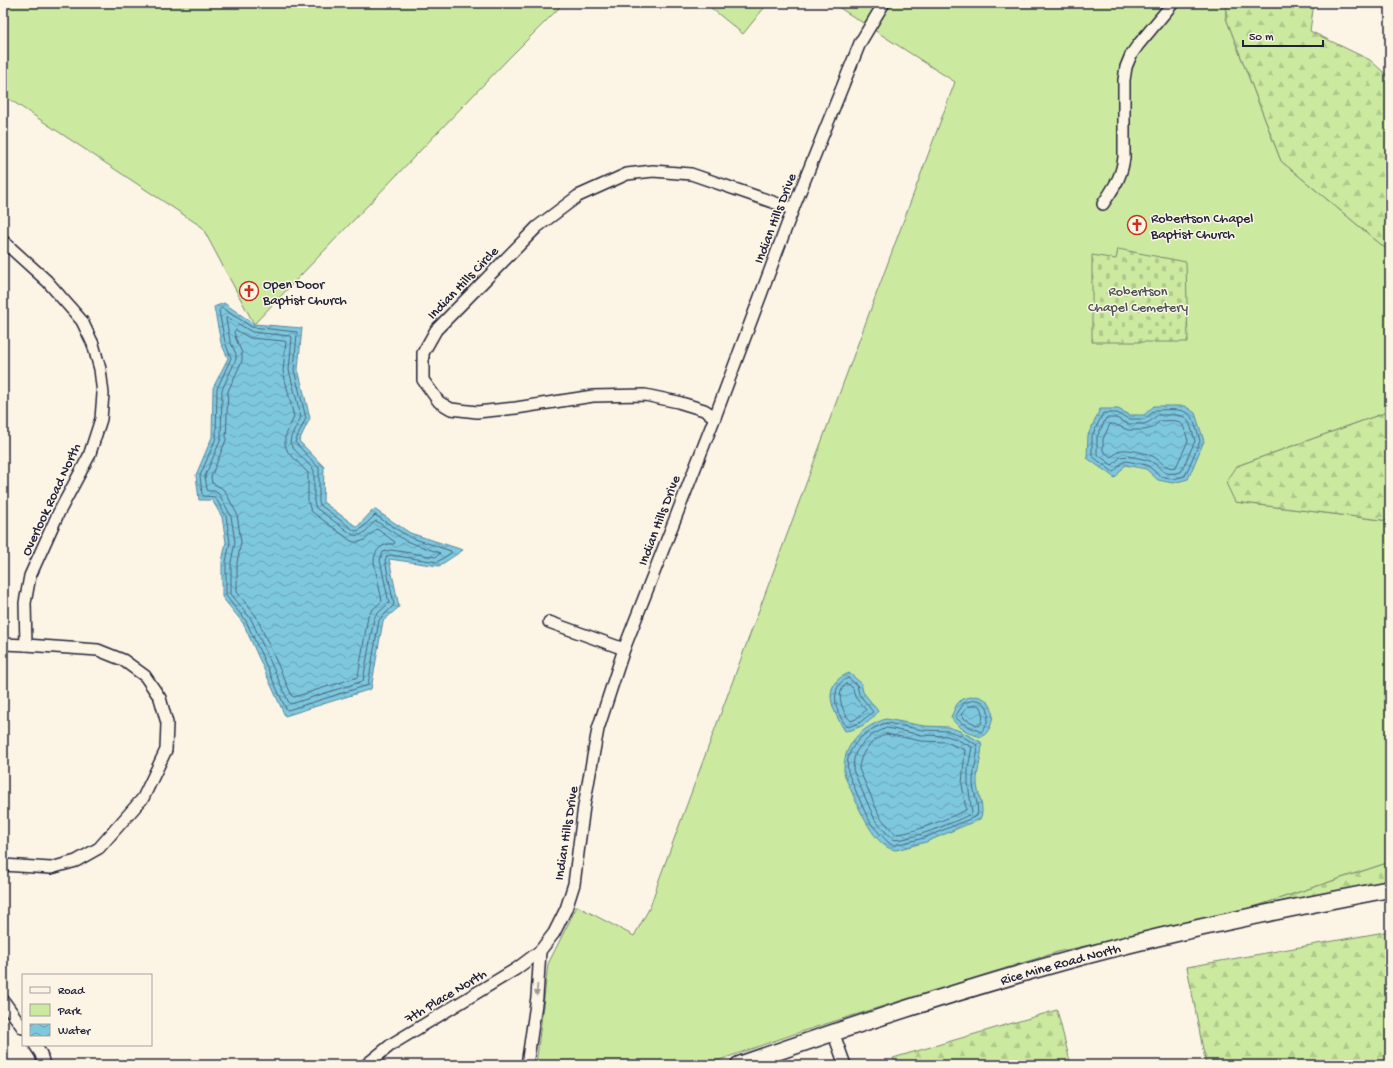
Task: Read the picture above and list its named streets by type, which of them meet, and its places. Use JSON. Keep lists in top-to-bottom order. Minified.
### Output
{"streets":{"main road":["Rice Mine Road North"],"street":["Indian Hills Drive","Indian Hills Circle","Overlook Road North","7th Place North"]},"crossings":[["Indian Hills Drive","Indian Hills Circle"],["Indian Hills Drive","7th Place North"]],"parks":["Robertson Chapel Cemetery"],"places":{"church":["Robertson Chapel Baptist Church","Open Door Baptist Church"]},"legend":["Road","Park","Water"],"scale_bar":"50 m"}
